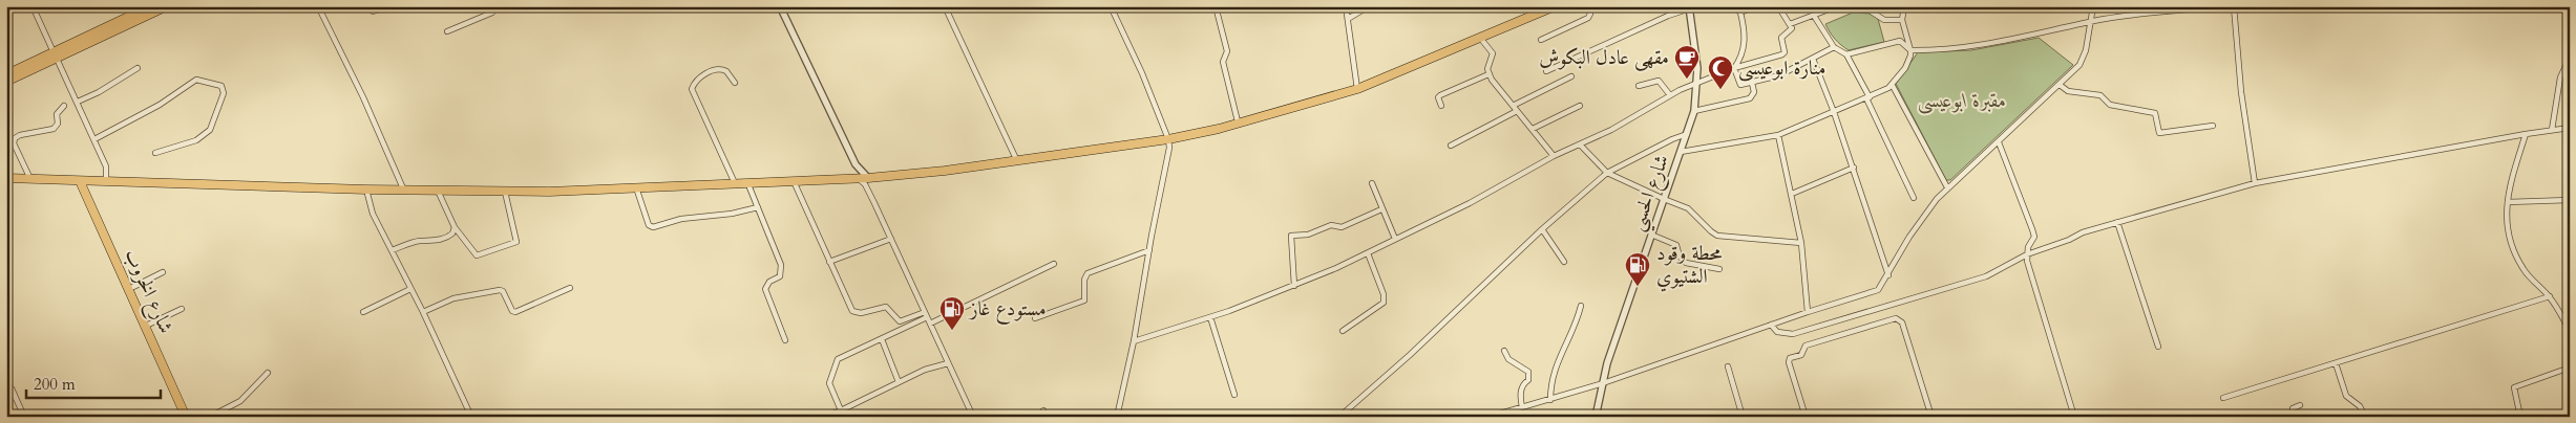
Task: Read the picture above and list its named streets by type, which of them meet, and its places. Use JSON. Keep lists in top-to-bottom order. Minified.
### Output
{"streets":{"main road":["شارع الخروب"],"street":["شارع الحسي"]},"parks":["مقبرة ابوعيسى"],"places":{"cafe":["مقهى عادل البكوش"],"mosque":["منارة ابوعيسى"],"fuel station":["محطة وقود الشتيوي","مستودع غاز"]},"scale_bar":"200 m"}
